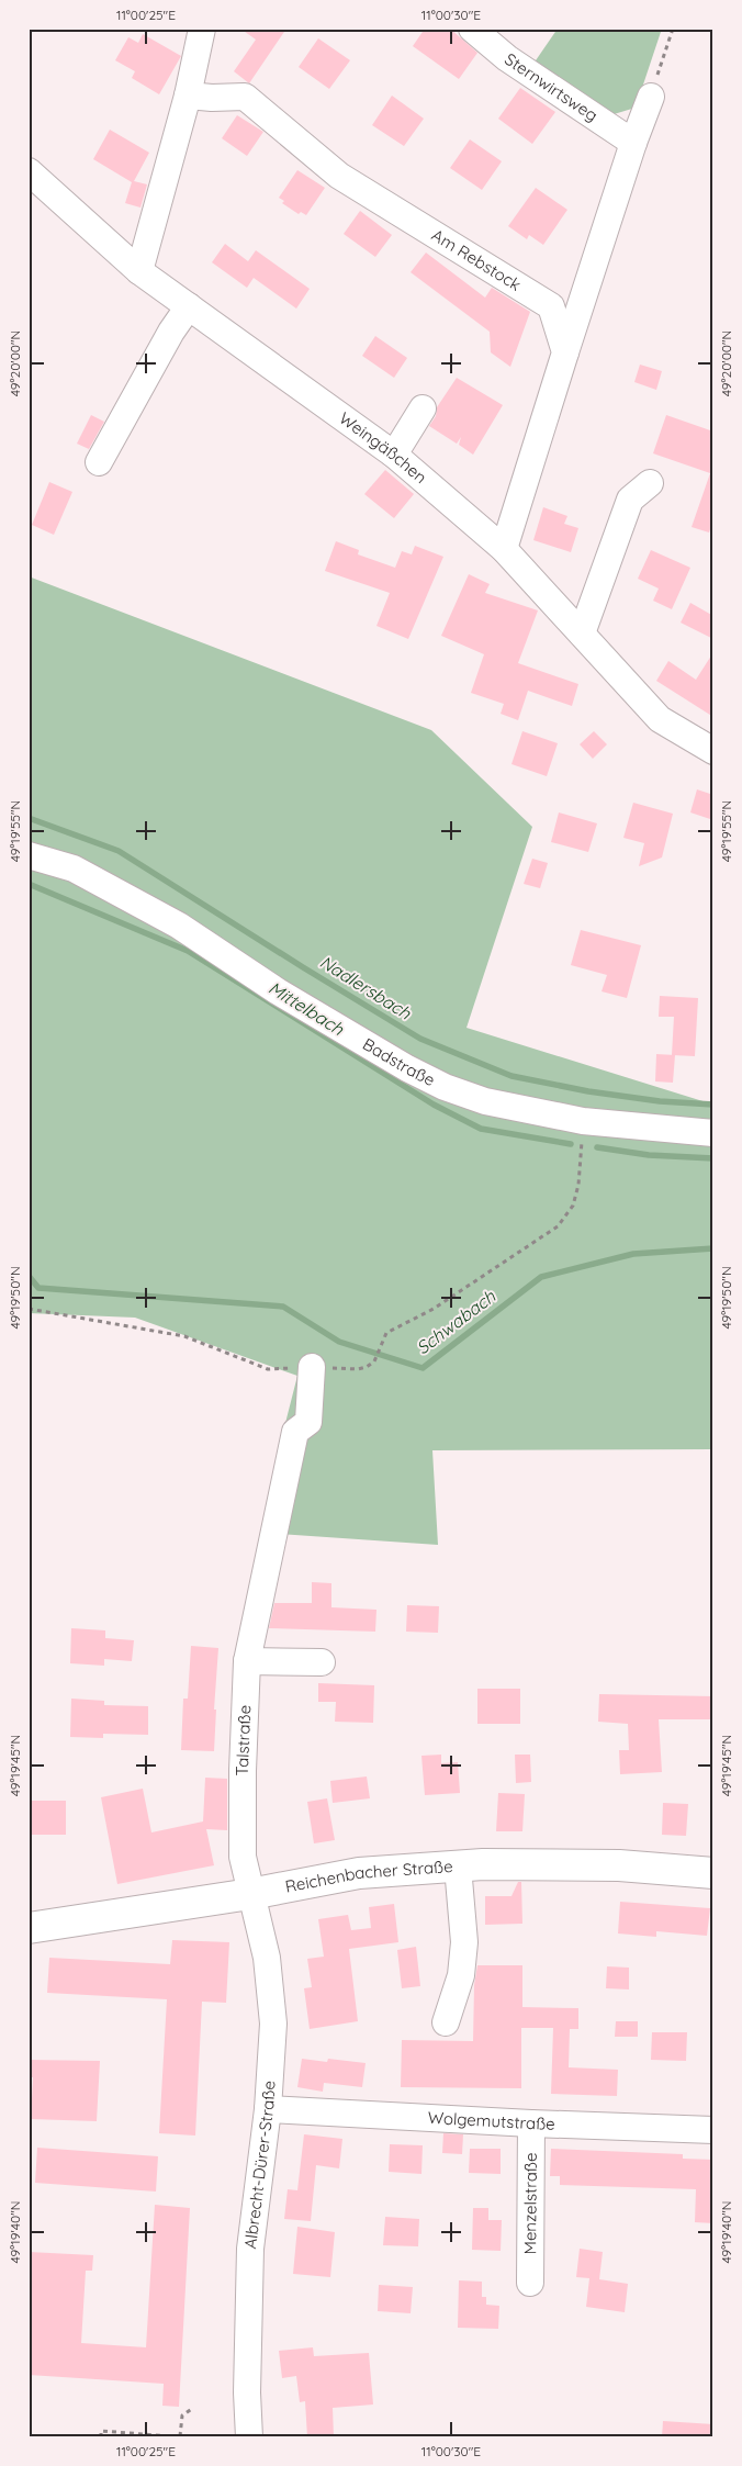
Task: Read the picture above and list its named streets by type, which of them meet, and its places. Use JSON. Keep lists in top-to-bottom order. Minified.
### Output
{"streets":{"main road":["Reichenbacher Straße"],"street":["Sternwirtsweg","Am Rebstock","Weingäßchen","Badstraße","Talstraße","Wolgemutstraße","Albrecht-Dürer-Straße","Menzelstraße"]},"crossings":[["Talstraße","Reichenbacher Straße"],["Talstraße","Albrecht-Dürer-Straße"],["Reichenbacher Straße","Albrecht-Dürer-Straße"],["Wolgemutstraße","Albrecht-Dürer-Straße"],["Wolgemutstraße","Menzelstraße"]],"water":["Nadlersbach","Mittelbach","Schwabach"],"coordinates":["11°00'25\"E","11°00'30\"E","49°20'00\"N","49°19'55\"N","49°19'50\"N","49°19'45\"N","49°19'40\"N"]}
